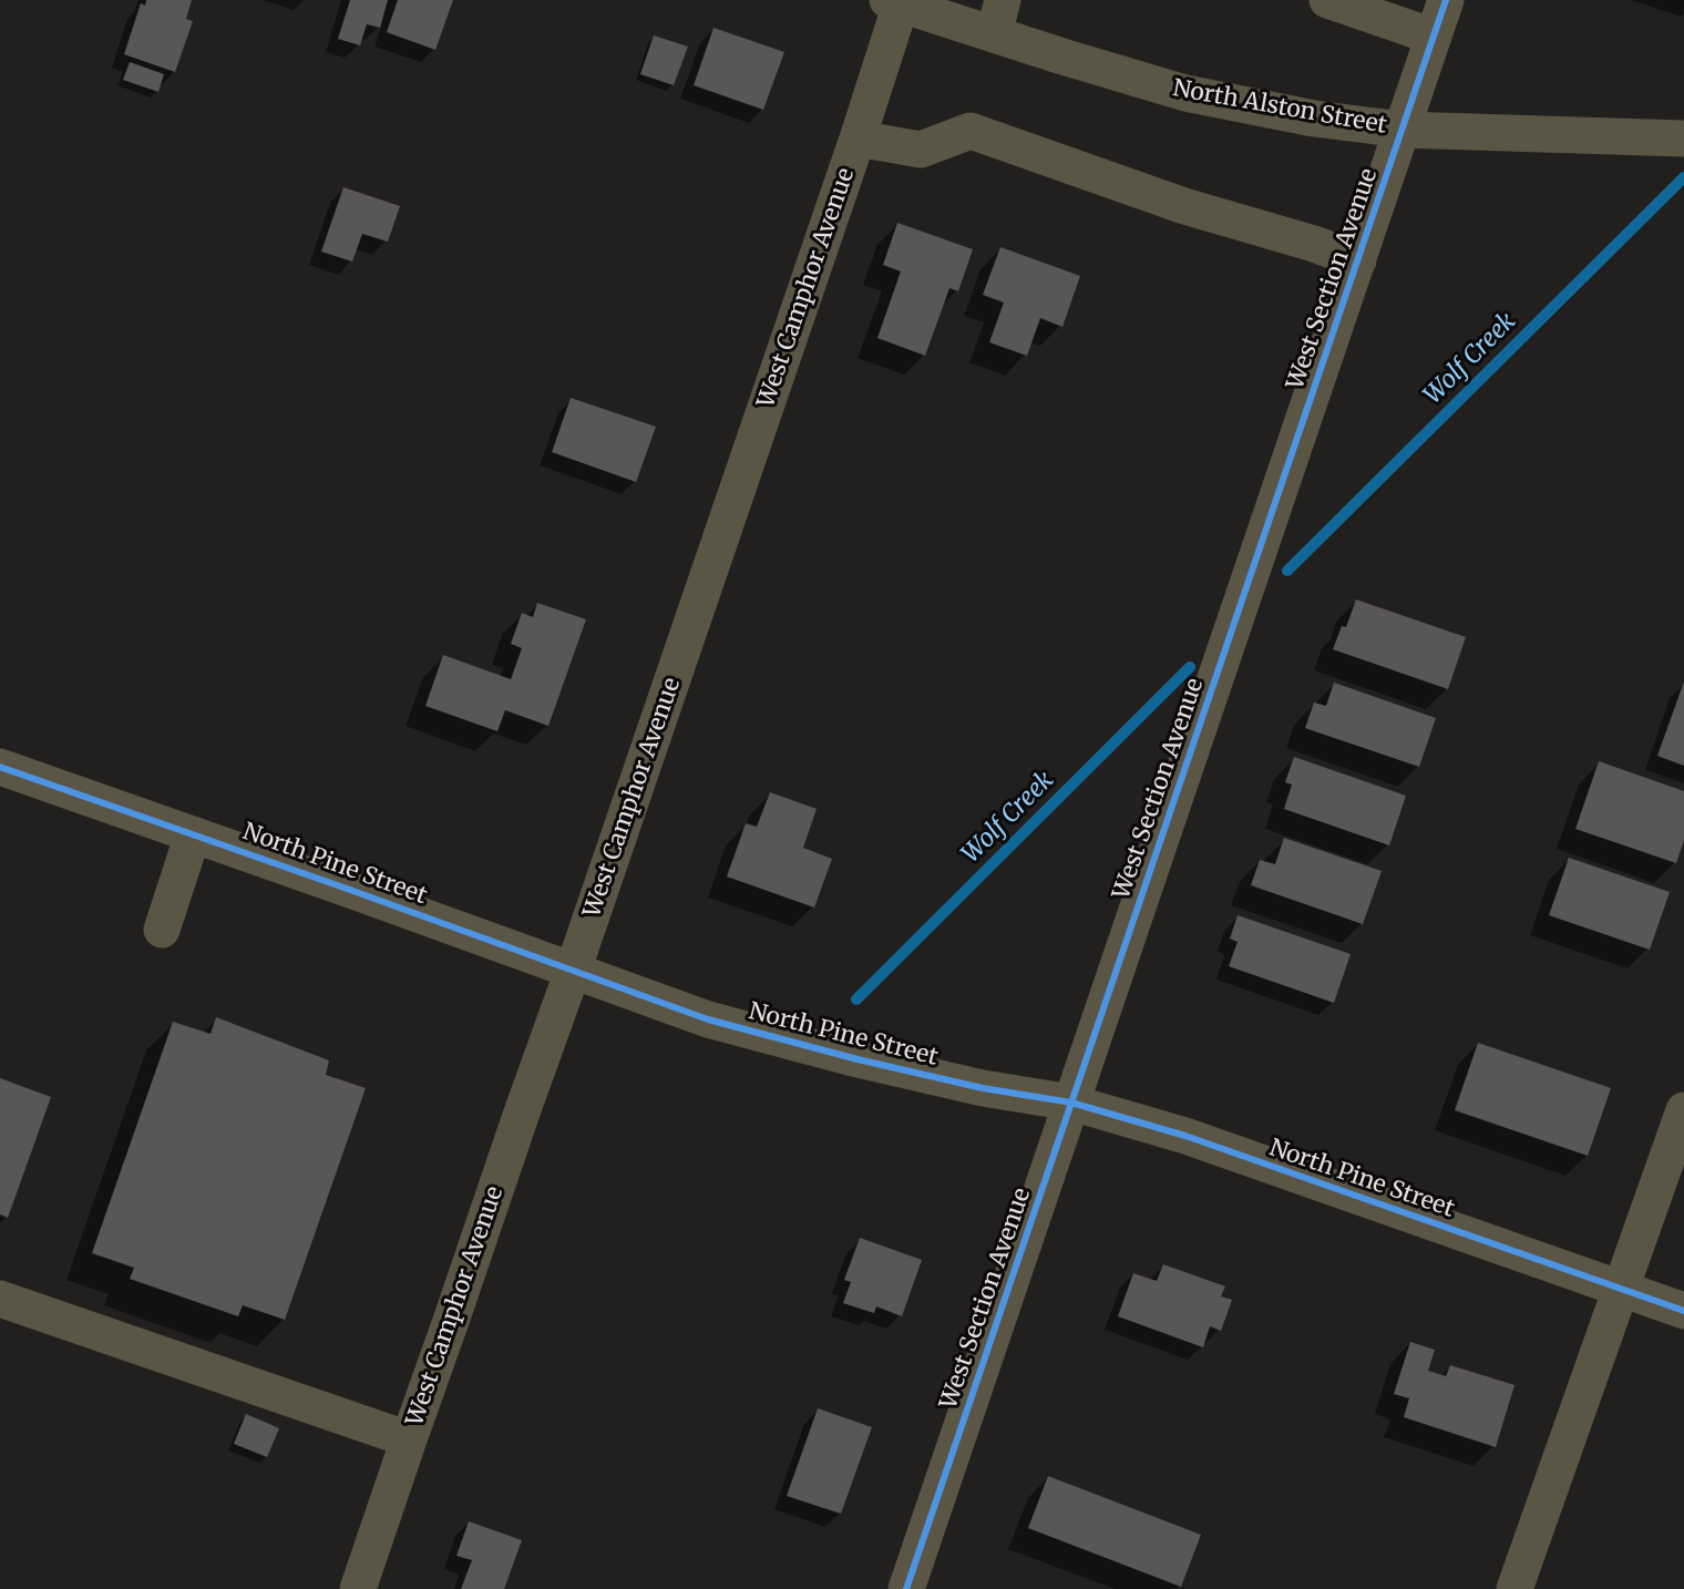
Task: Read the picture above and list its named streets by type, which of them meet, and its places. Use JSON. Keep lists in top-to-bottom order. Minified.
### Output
{"streets":{"street":["North Alston Street","West Section Avenue","West Camphor Avenue","North Pine Street"]},"crossings":[["North Alston Street","West Section Avenue"],["North Alston Street","West Camphor Avenue"],["West Section Avenue","North Pine Street"],["West Camphor Avenue","North Pine Street"]],"water":["Wolf Creek"]}
